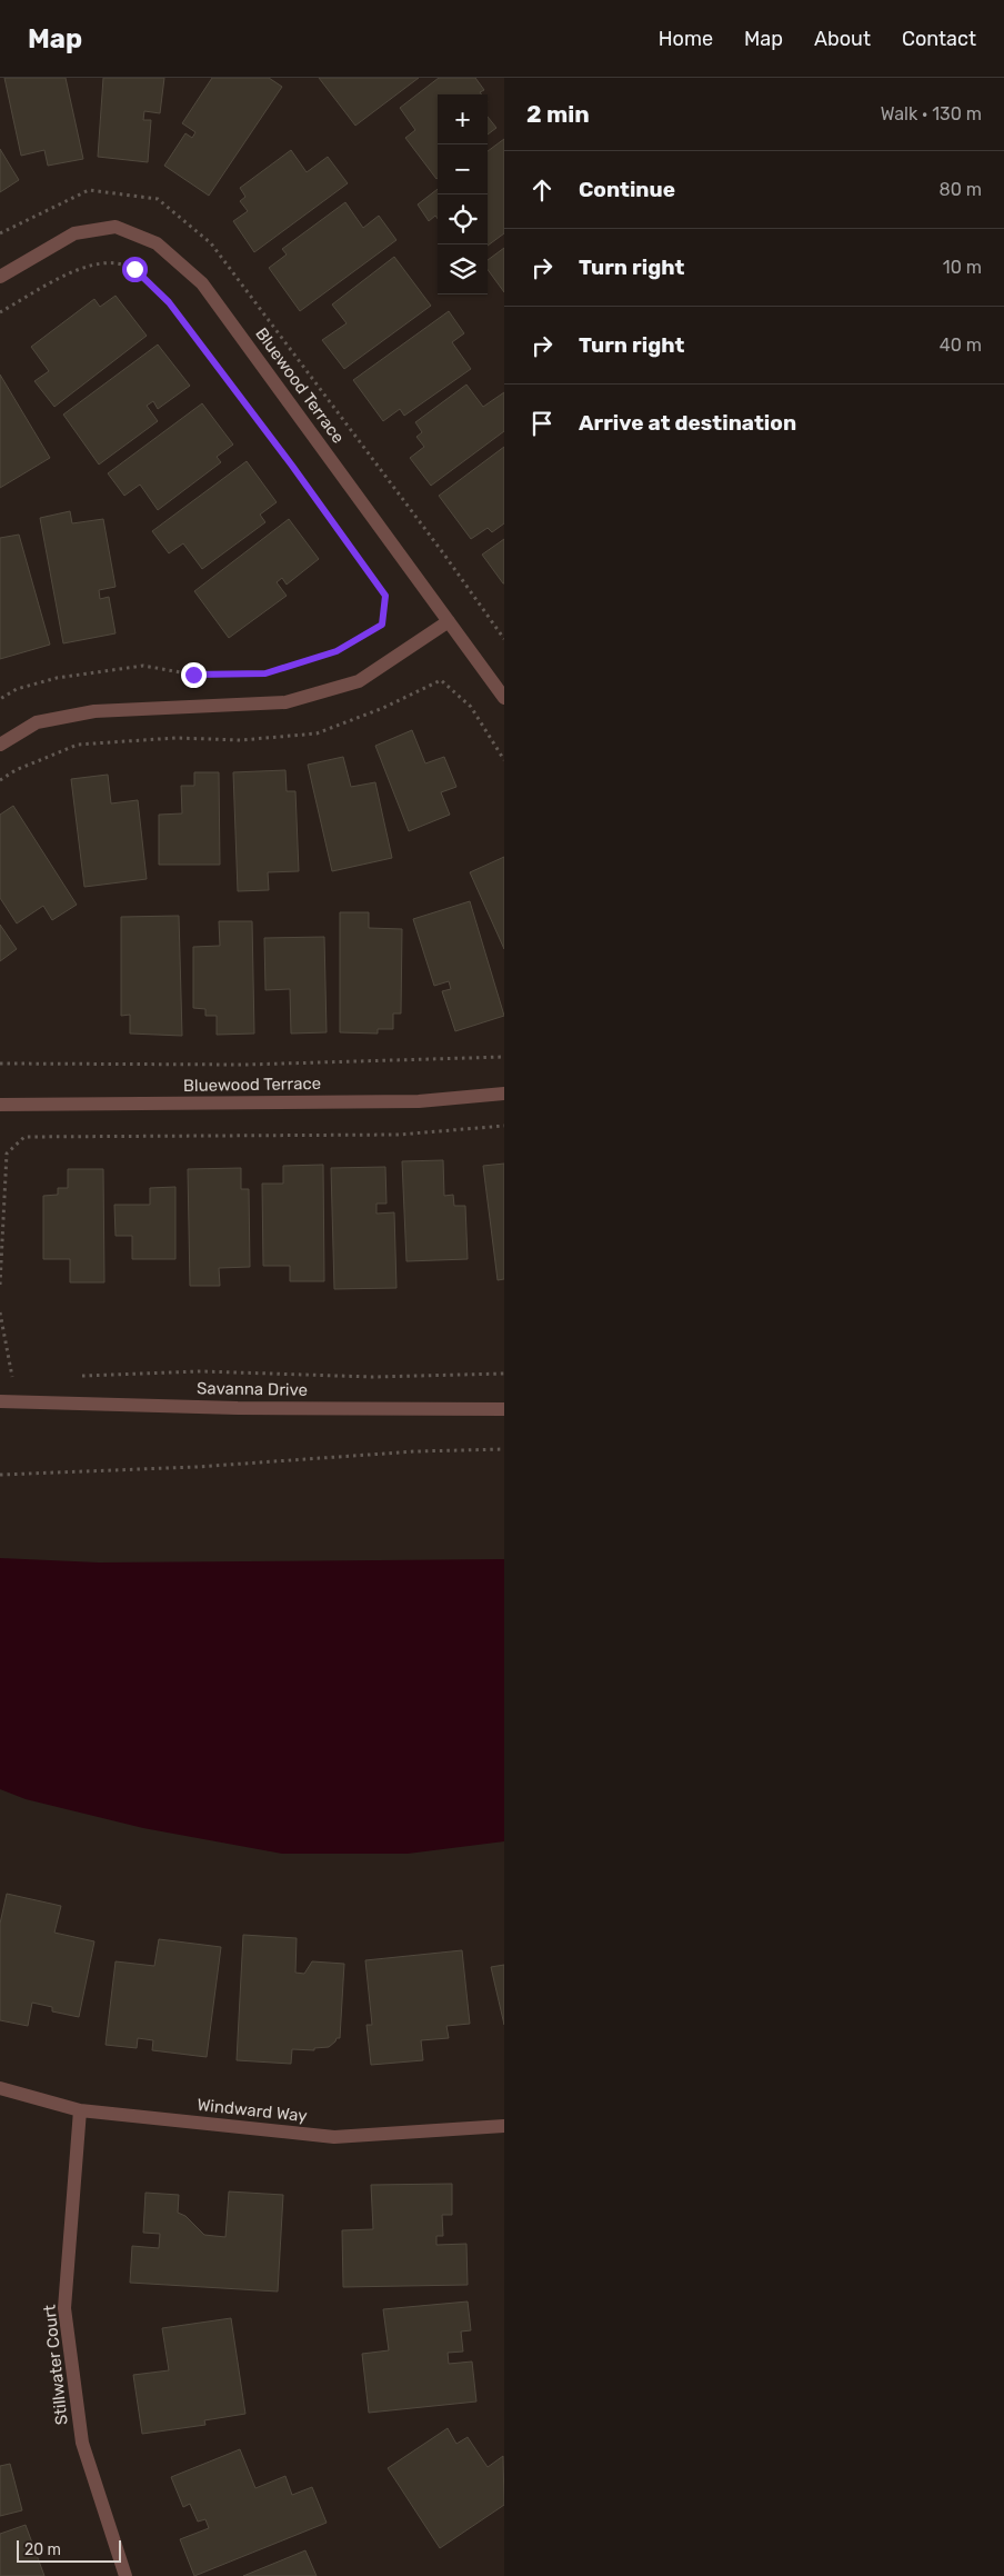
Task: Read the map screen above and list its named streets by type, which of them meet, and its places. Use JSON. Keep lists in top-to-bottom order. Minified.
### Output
{"streets":{"street":["Bluewood Terrace","Savanna Drive","Windward Way","Stillwater Court"]},"crossings":[["Windward Way","Stillwater Court"]],"scale_bar":"20 m","page":{"header":"Map","nav":["Home","Map","About","Contact"],"heading":["2 min","Walk · 130 m"],"map_buttons":["+","−"],"list":[["Continue","80 m"],["Turn right","10 m"],["Turn right","40 m"],"Arrive at destination"],"scale":"20 m"}}
